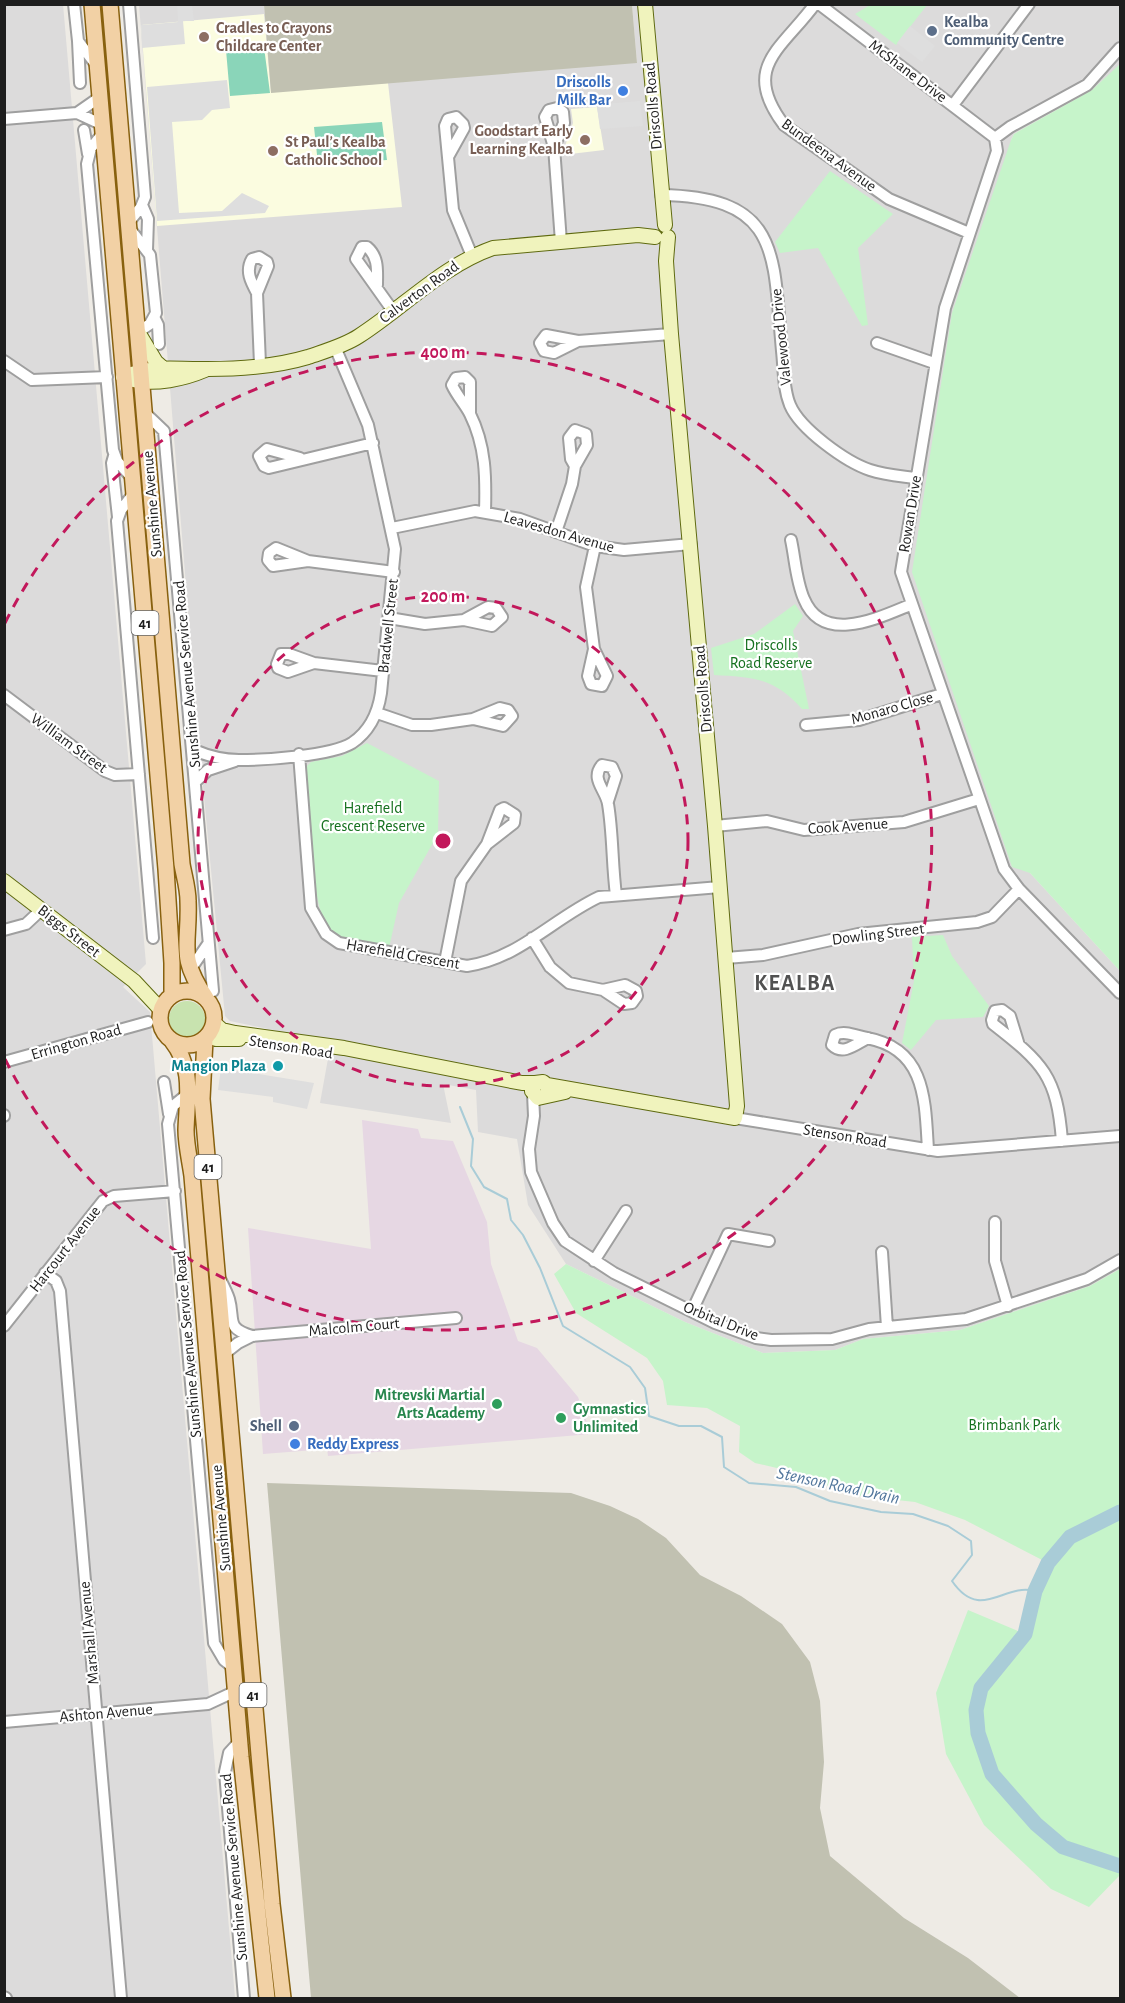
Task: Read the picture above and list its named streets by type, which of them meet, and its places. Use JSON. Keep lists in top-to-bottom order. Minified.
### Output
{"streets":{"main road":["Sunshine Avenue","41"],"street":["McShane Drive","Driscolls Road","Bundeena Avenue","Calverton Road","Valewood Drive","Rowan Drive","Leavesdon Avenue","Bradwell Street","Sunshine Avenue Service Road","Monaro Close","William Street","Cook Avenue","Biggs Street","Dowling Street","Harefield Crescent","Errington Road","Stenson Road","Harcourt Avenue","Orbital Drive","Malcolm Court","Marshall Avenue","Ashton Avenue"]},"crossings":[["McShane Drive","Bundeena Avenue"],["McShane Drive","Rowan Drive"],["Driscolls Road","Calverton Road"],["Driscolls Road","Valewood Drive"],["Driscolls Road","Leavesdon Avenue"],["Driscolls Road","Cook Avenue"],["Driscolls Road","Dowling Street"],["Driscolls Road","Harefield Crescent"],["Driscolls Road","Stenson Road"],["Bundeena Avenue","Rowan Drive"],["Calverton Road","Sunshine Avenue"],["Calverton Road","Bradwell Street"],["Valewood Drive","Rowan Drive"],["Sunshine Avenue","41"],["Sunshine Avenue","Sunshine Avenue Service Road"],["Sunshine Avenue","Biggs Street"],["Sunshine Avenue","Stenson Road"],["Sunshine Avenue","Malcolm Court"],["Sunshine Avenue","Ashton Avenue"],["Rowan Drive","Monaro Close"],["Rowan Drive","Cook Avenue"],["Rowan Drive","Dowling Street"],["Leavesdon Avenue","Bradwell Street"],["41","Sunshine Avenue Service Road"],["41","Biggs Street"],["41","Stenson Road"],["Bradwell Street","Sunshine Avenue Service Road"],["Bradwell Street","Harefield Crescent"],["Sunshine Avenue Service Road","Biggs Street"],["Sunshine Avenue Service Road","Stenson Road"],["Sunshine Avenue Service Road","Harcourt Avenue"],["Biggs Street","Stenson Road"],["Stenson Road","Orbital Drive"],["Harcourt Avenue","Marshall Avenue"],["Marshall Avenue","Ashton Avenue"]],"districts":["KEALBA"],"water":["Stenson Road Drain"],"parks":["Driscolls Road Reserve","Harefield Crescent Reserve","Brimbank Park"],"places":["Kealba Community Centre","Cradles to Crayons Childcare Center","Driscolls Milk Bar","Goodstart Early Learning Kealba","St Paul’s Kealba Catholic School","Mangion Plaza","Mitrevski Martial Arts Academy","Gymnastics Unlimited","Shell","Reddy Express"],"rings":["400 m","200 m"]}
